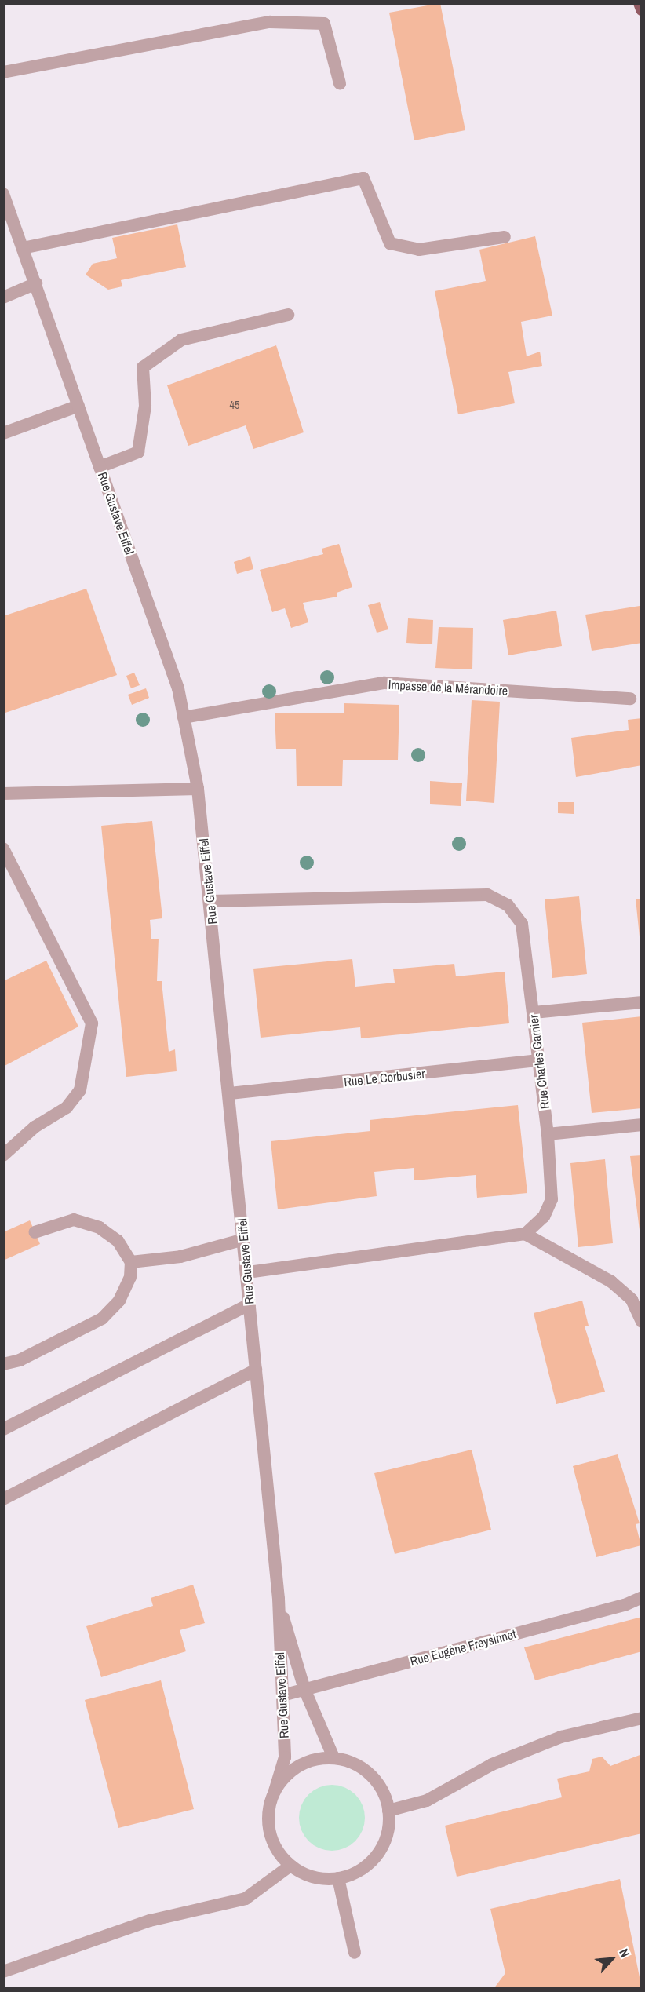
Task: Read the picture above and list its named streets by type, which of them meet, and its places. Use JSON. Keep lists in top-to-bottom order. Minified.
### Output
{"streets":{"street":["Rue Gustave Eiffel","Impasse de la Mérandoire","Rue Charles Garnier","Rue Le Corbusier","Rue Eugène Freysinnet"]},"crossings":[["Rue Gustave Eiffel","Impasse de la Mérandoire"],["Rue Gustave Eiffel","Rue Charles Garnier"],["Rue Gustave Eiffel","Rue Le Corbusier"],["Rue Gustave Eiffel","Rue Eugène Freysinnet"],["Rue Charles Garnier","Rue Le Corbusier"]],"house_numbers":["45"],"north":"top right"}
